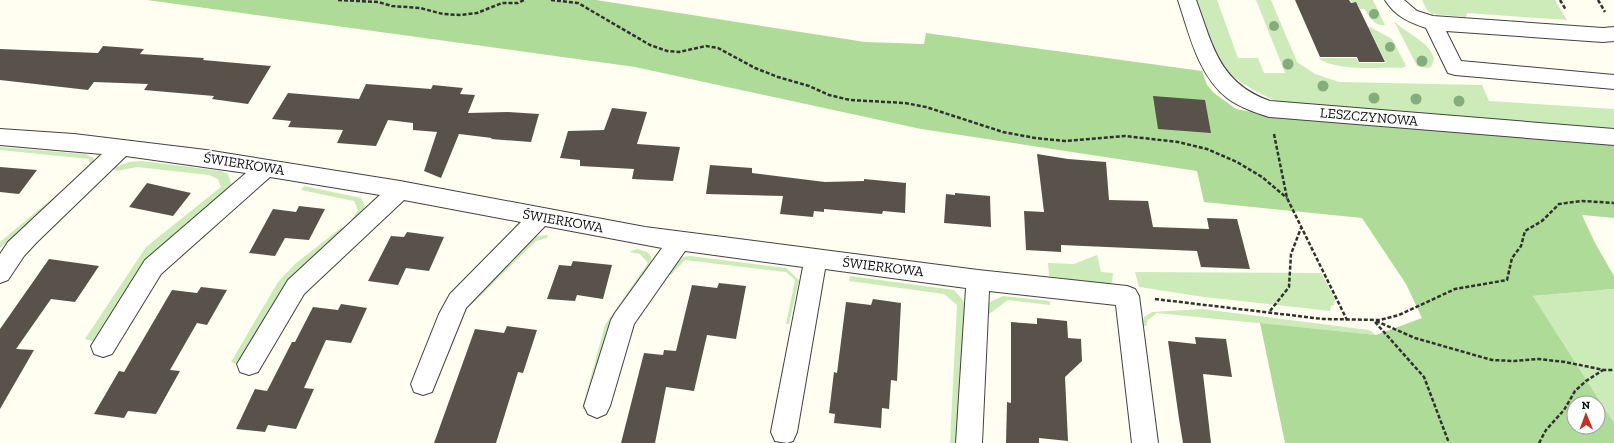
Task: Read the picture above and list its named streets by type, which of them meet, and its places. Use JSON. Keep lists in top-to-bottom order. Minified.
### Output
{"streets":{"street":["LESZCZYNOWA","ŚWIERKOWA"]},"north":"top"}
